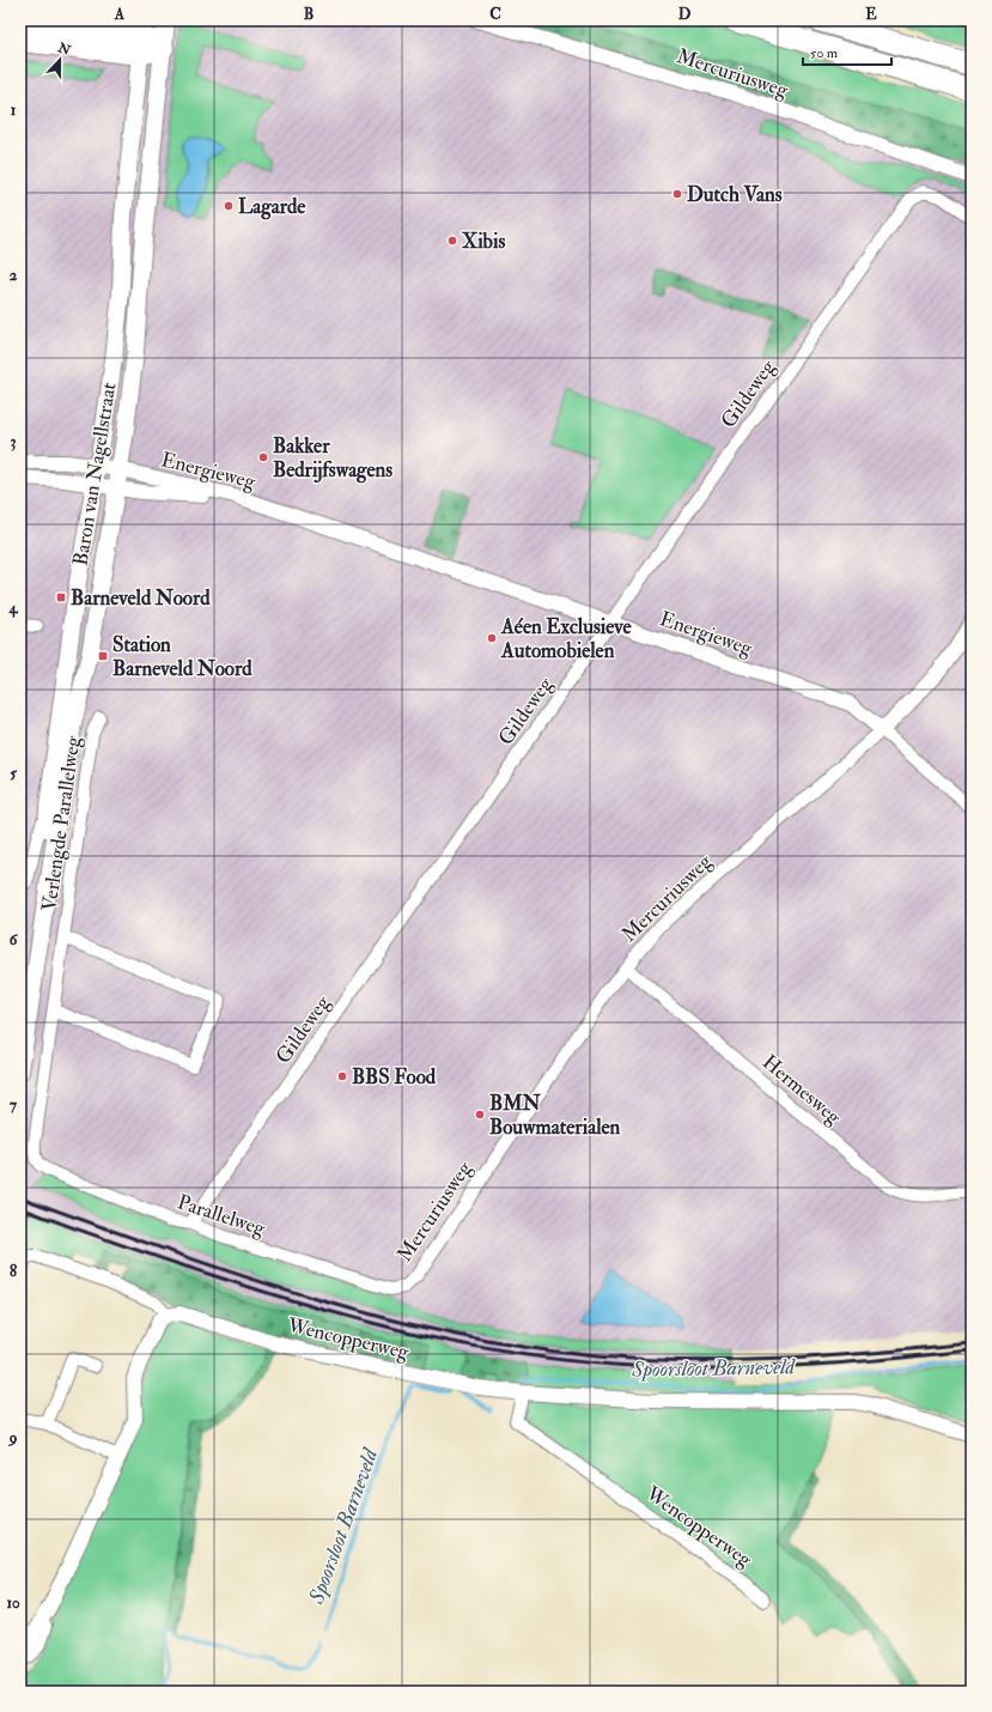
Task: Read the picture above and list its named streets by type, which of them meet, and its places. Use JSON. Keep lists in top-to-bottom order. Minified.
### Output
{"streets":{"main road":["Baron van Nagellstraat"],"street":["Mercuriusweg","Gildeweg","Energieweg","Verlengde Parallelweg","Hermesweg","Parallelweg","Wencopperweg"]},"crossings":[["Mercuriusweg","Energieweg"],["Mercuriusweg","Hermesweg"],["Mercuriusweg","Parallelweg"],["Gildeweg","Energieweg"],["Gildeweg","Parallelweg"],["Energieweg","Baron van Nagellstraat"],["Verlengde Parallelweg","Parallelweg"]],"water":["Spoorsloot Barneveld"],"places":{"other":["Dutch Vans","Lagarde","Xibis","Bakker Bedrijfswagens","Aéen Exclusieve Automobielen","BBS Food","BMN Bouwmaterialen"],"transit":["Barneveld Noord","Station Barneveld Noord"]},"scale_bar":"50 m","north":"top","grid":{"columns":["A","B","C","D","E"],"rows":["1","2","3","4","5","6","7","8","9","10"]}}
